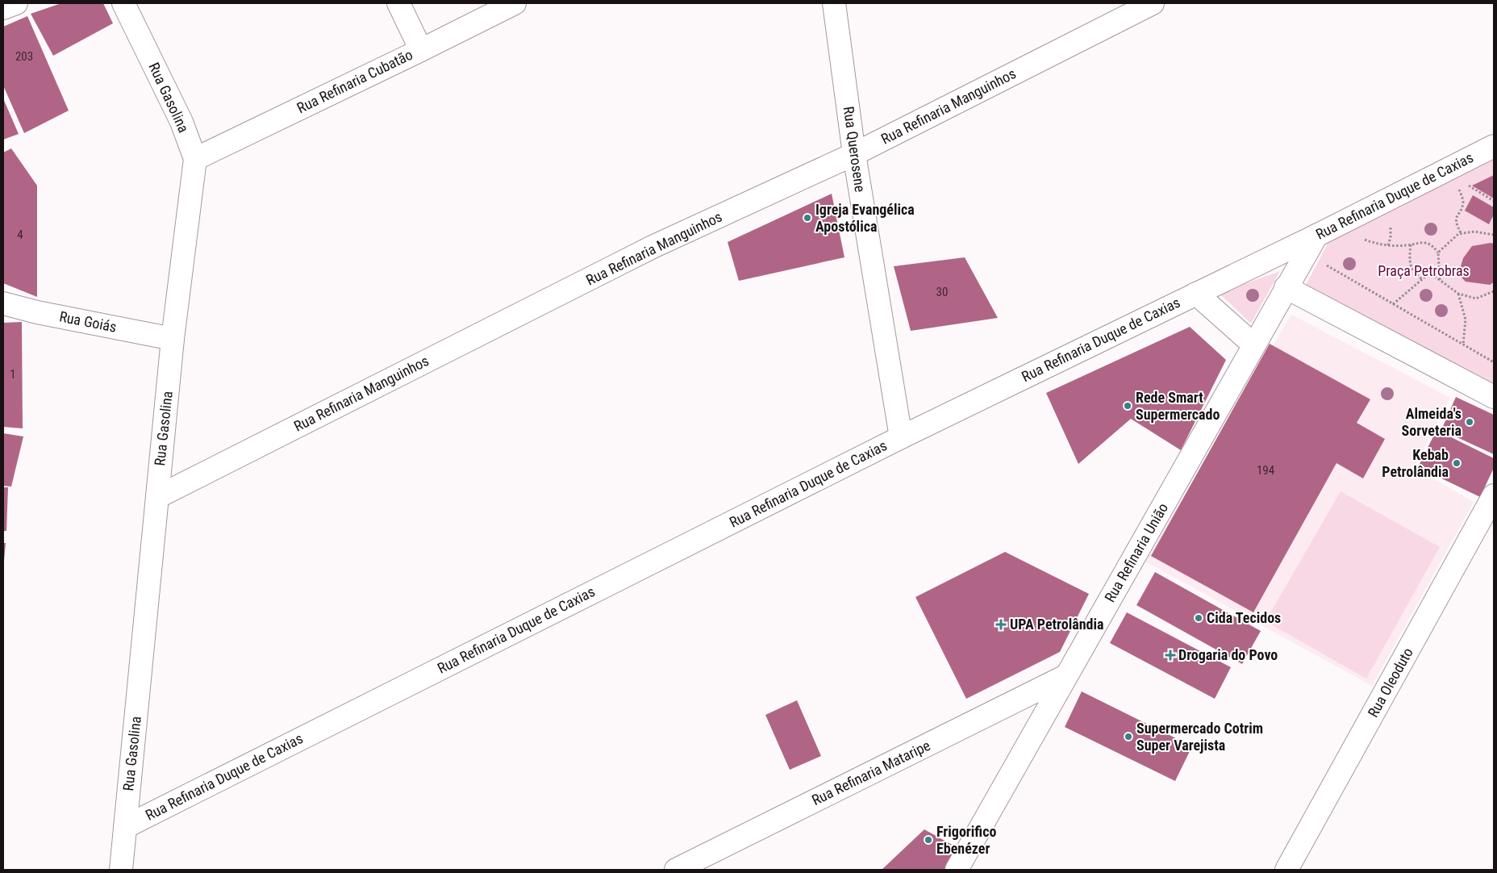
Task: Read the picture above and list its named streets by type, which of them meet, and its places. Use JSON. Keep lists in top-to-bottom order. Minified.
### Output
{"streets":{"street":["Rua Refinaria Cubatão","Rua Gasolina","Rua Refinaria Manguinhos","Rua Querosene","Rua Refinaria Duque de Caxias","Rua Goiás","Rua Refinaria União","Rua Oleoduto","Rua Refinaria Mataripe"]},"crossings":[["Rua Refinaria Cubatão","Rua Gasolina"],["Rua Gasolina","Rua Refinaria Manguinhos"],["Rua Gasolina","Rua Refinaria Duque de Caxias"],["Rua Gasolina","Rua Goiás"],["Rua Refinaria Manguinhos","Rua Querosene"],["Rua Querosene","Rua Refinaria Duque de Caxias"],["Rua Refinaria Duque de Caxias","Rua Refinaria União"],["Rua Refinaria União","Rua Refinaria Mataripe"]],"parks":["Praça Petrobras"],"places":{"other":["Igreja Evangélica Apostólica","Rede Smart Supermercado","Almeida's Sorveteria","Kebab Petrolândia","Cida Tecidos","Supermercado Cotrim Super Varejista","Frigorifico Ebenézer"],"health":["UPA Petrolândia","Drogaria do Povo"]},"house_numbers":["203","4","30","1","194"]}
